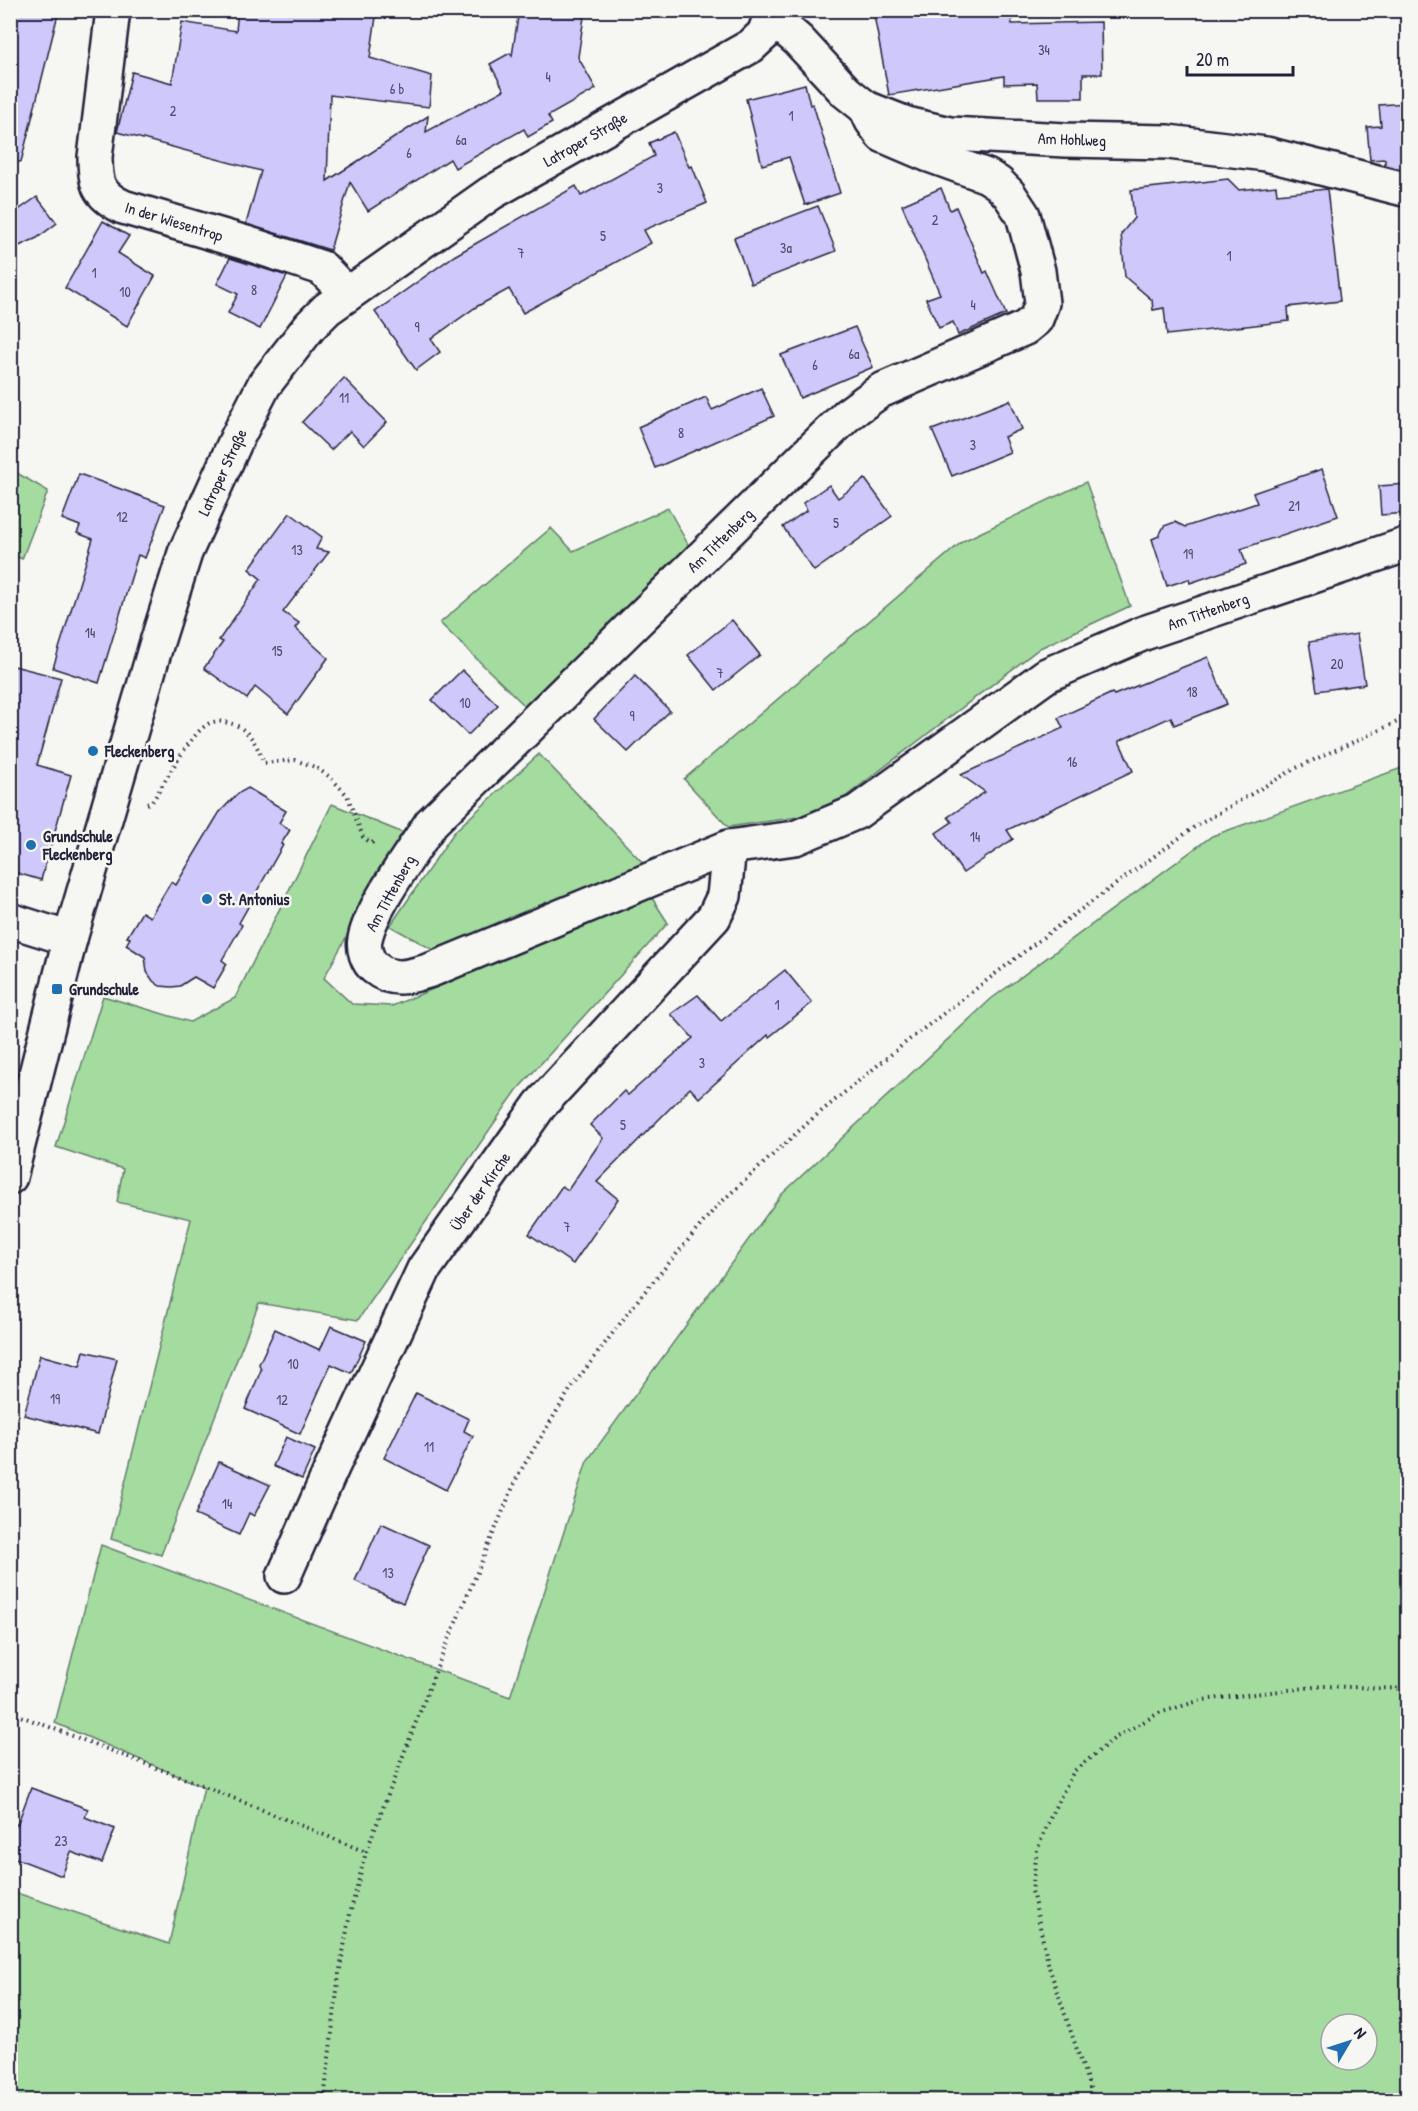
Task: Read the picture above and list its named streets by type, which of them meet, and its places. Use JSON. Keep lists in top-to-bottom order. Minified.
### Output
{"streets":{"street":["Latroper Straße","Am Hohlweg","In der Wiesentrop","Am Tittenberg","Über der Kirche"]},"crossings":[["Latroper Straße","Am Hohlweg"],["Latroper Straße","In der Wiesentrop"],["Am Hohlweg","Am Tittenberg"],["Am Tittenberg","Über der Kirche"]],"places":{"other":["Fleckenberg","Grundschule Fleckenberg","St. Antonius"],"transit":["Grundschule"]},"house_numbers":["34","4","6 b","2","1","6a","6","3","2","5","3a","7","1","1","8","10","4","9","6a","6","11","8","3","21","12","5","13","19","14","15","20","7","18","10","9","16","14","1","3","5","7","10","19","12","11","14","13","23"],"scale_bar":"20 m","north":"top right"}
